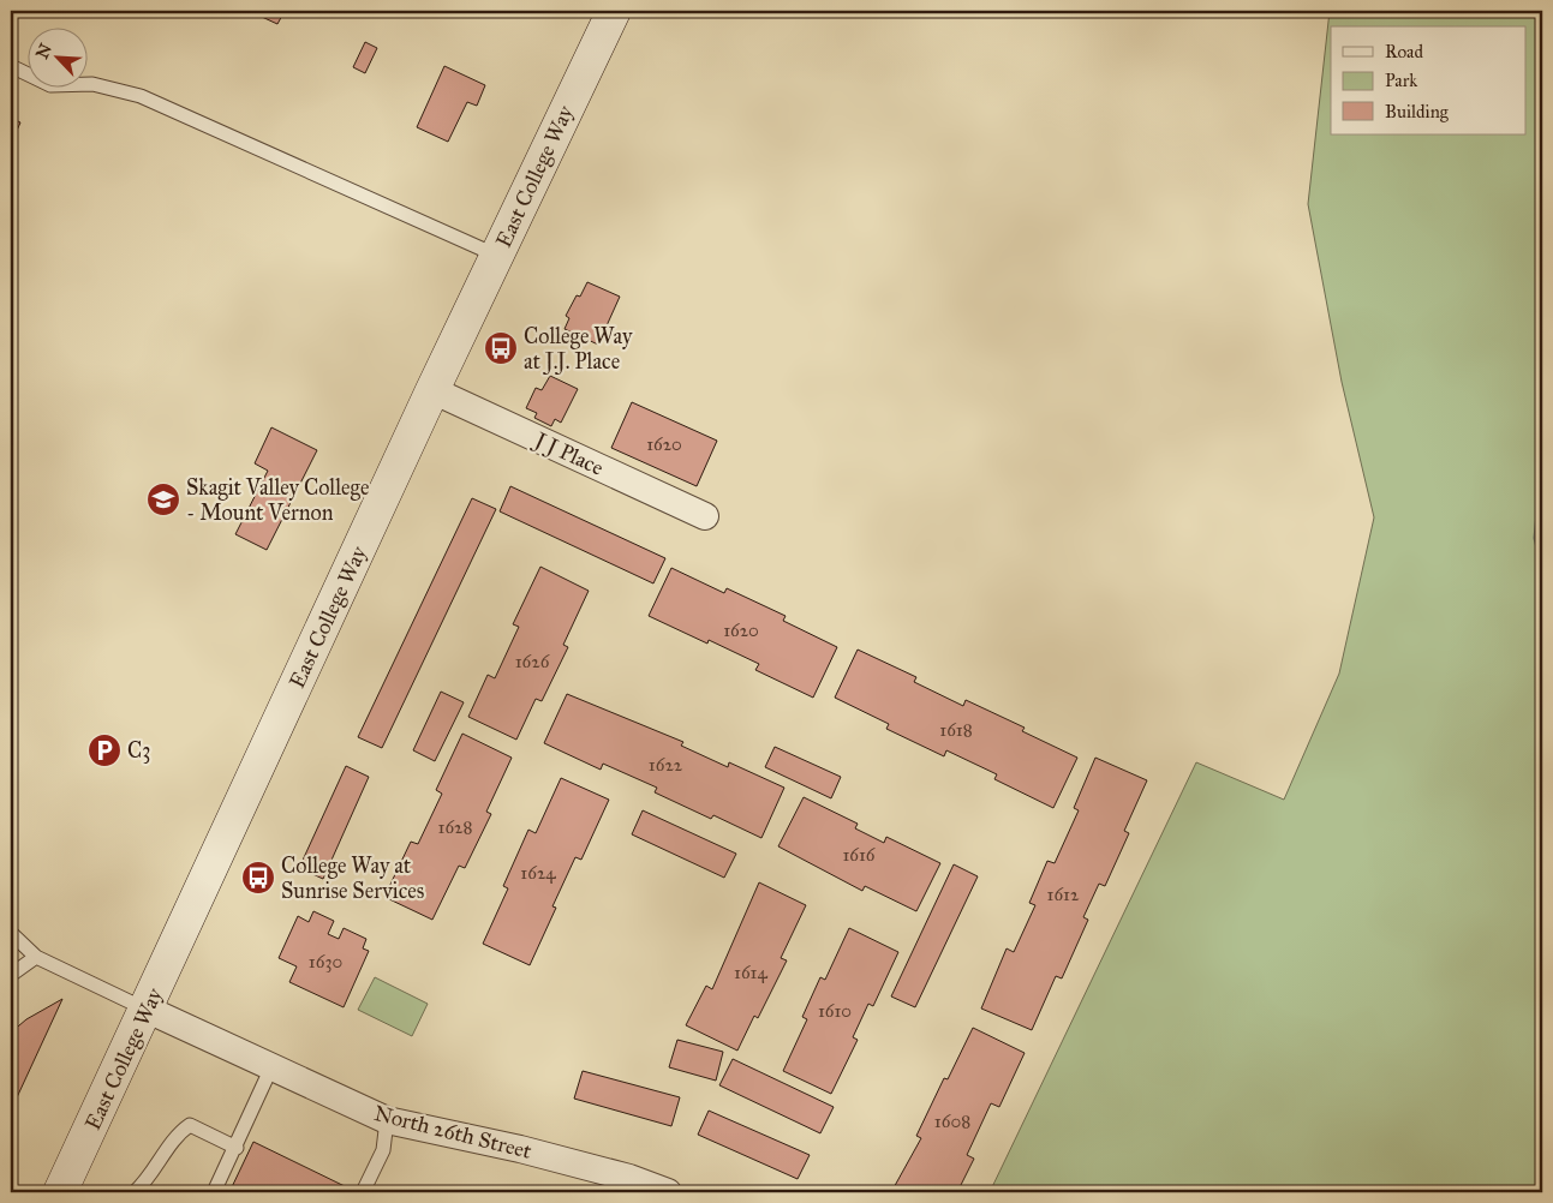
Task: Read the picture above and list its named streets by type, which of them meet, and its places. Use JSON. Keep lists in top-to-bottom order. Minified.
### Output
{"streets":{"main road":["East College Way"],"street":["J J Place","North 26th Street"]},"crossings":[["East College Way","J J Place"],["East College Way","North 26th Street"]],"places":{"bus stop":["College Way at J.J. Place","College Way at Sunrise Services"],"school or university":["Skagit Valley College - Mount Vernon"],"parking":["C3"]},"house_numbers":["1620","1620","1626","1618","1622","1628","1616","1624","1612","1630","1614","1610","1608"],"legend":["Road","Park","Building"],"north":"top left"}
